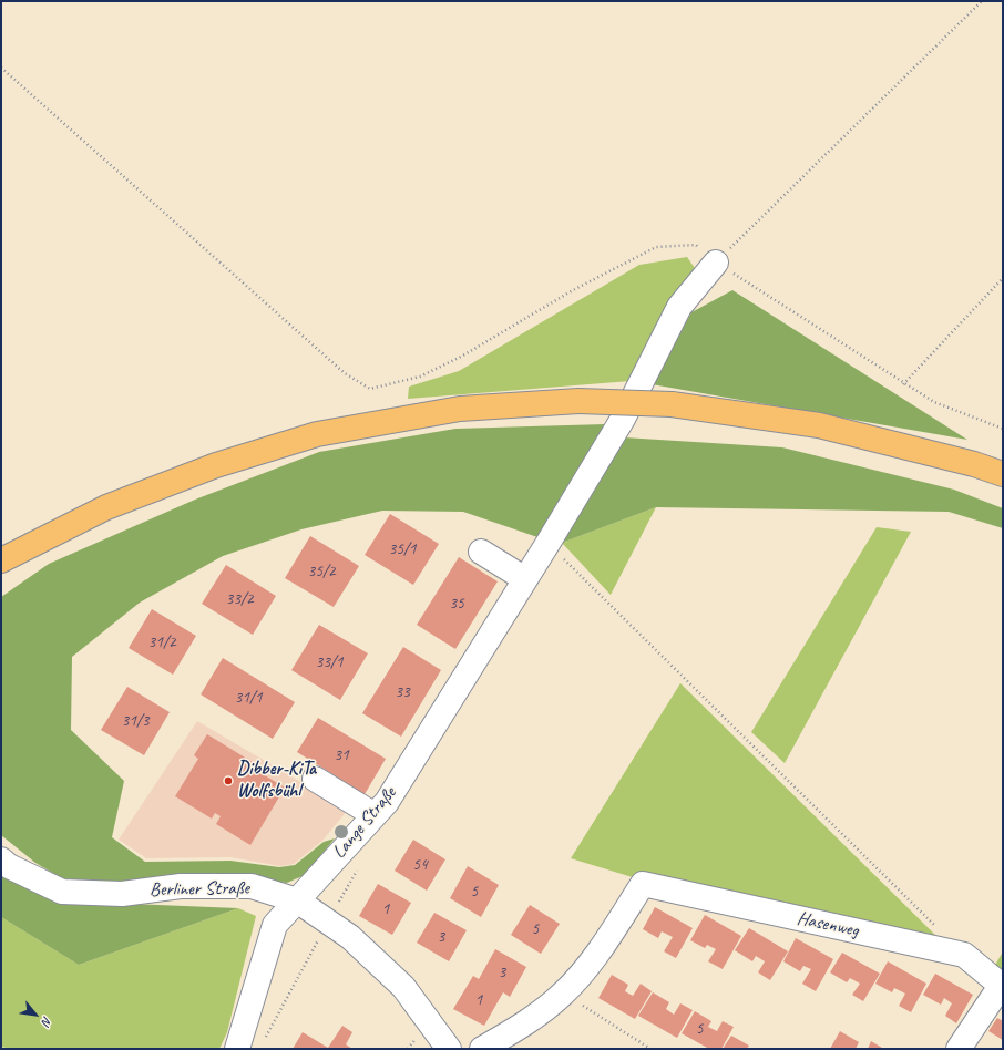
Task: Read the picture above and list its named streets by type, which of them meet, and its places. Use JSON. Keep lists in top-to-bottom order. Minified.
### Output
{"streets":{"street":["Lange Straße","Berliner Straße","Hasenweg"]},"crossings":[["Lange Straße","Berliner Straße"]],"places":["Dibber-KiTa Wolfsbühl"],"house_numbers":["35/1","35/2","33/2","35","31/2","33/1","33","31/1","31/3","31","54","5","1","5","3","3","1","5"],"north":"bottom right"}
